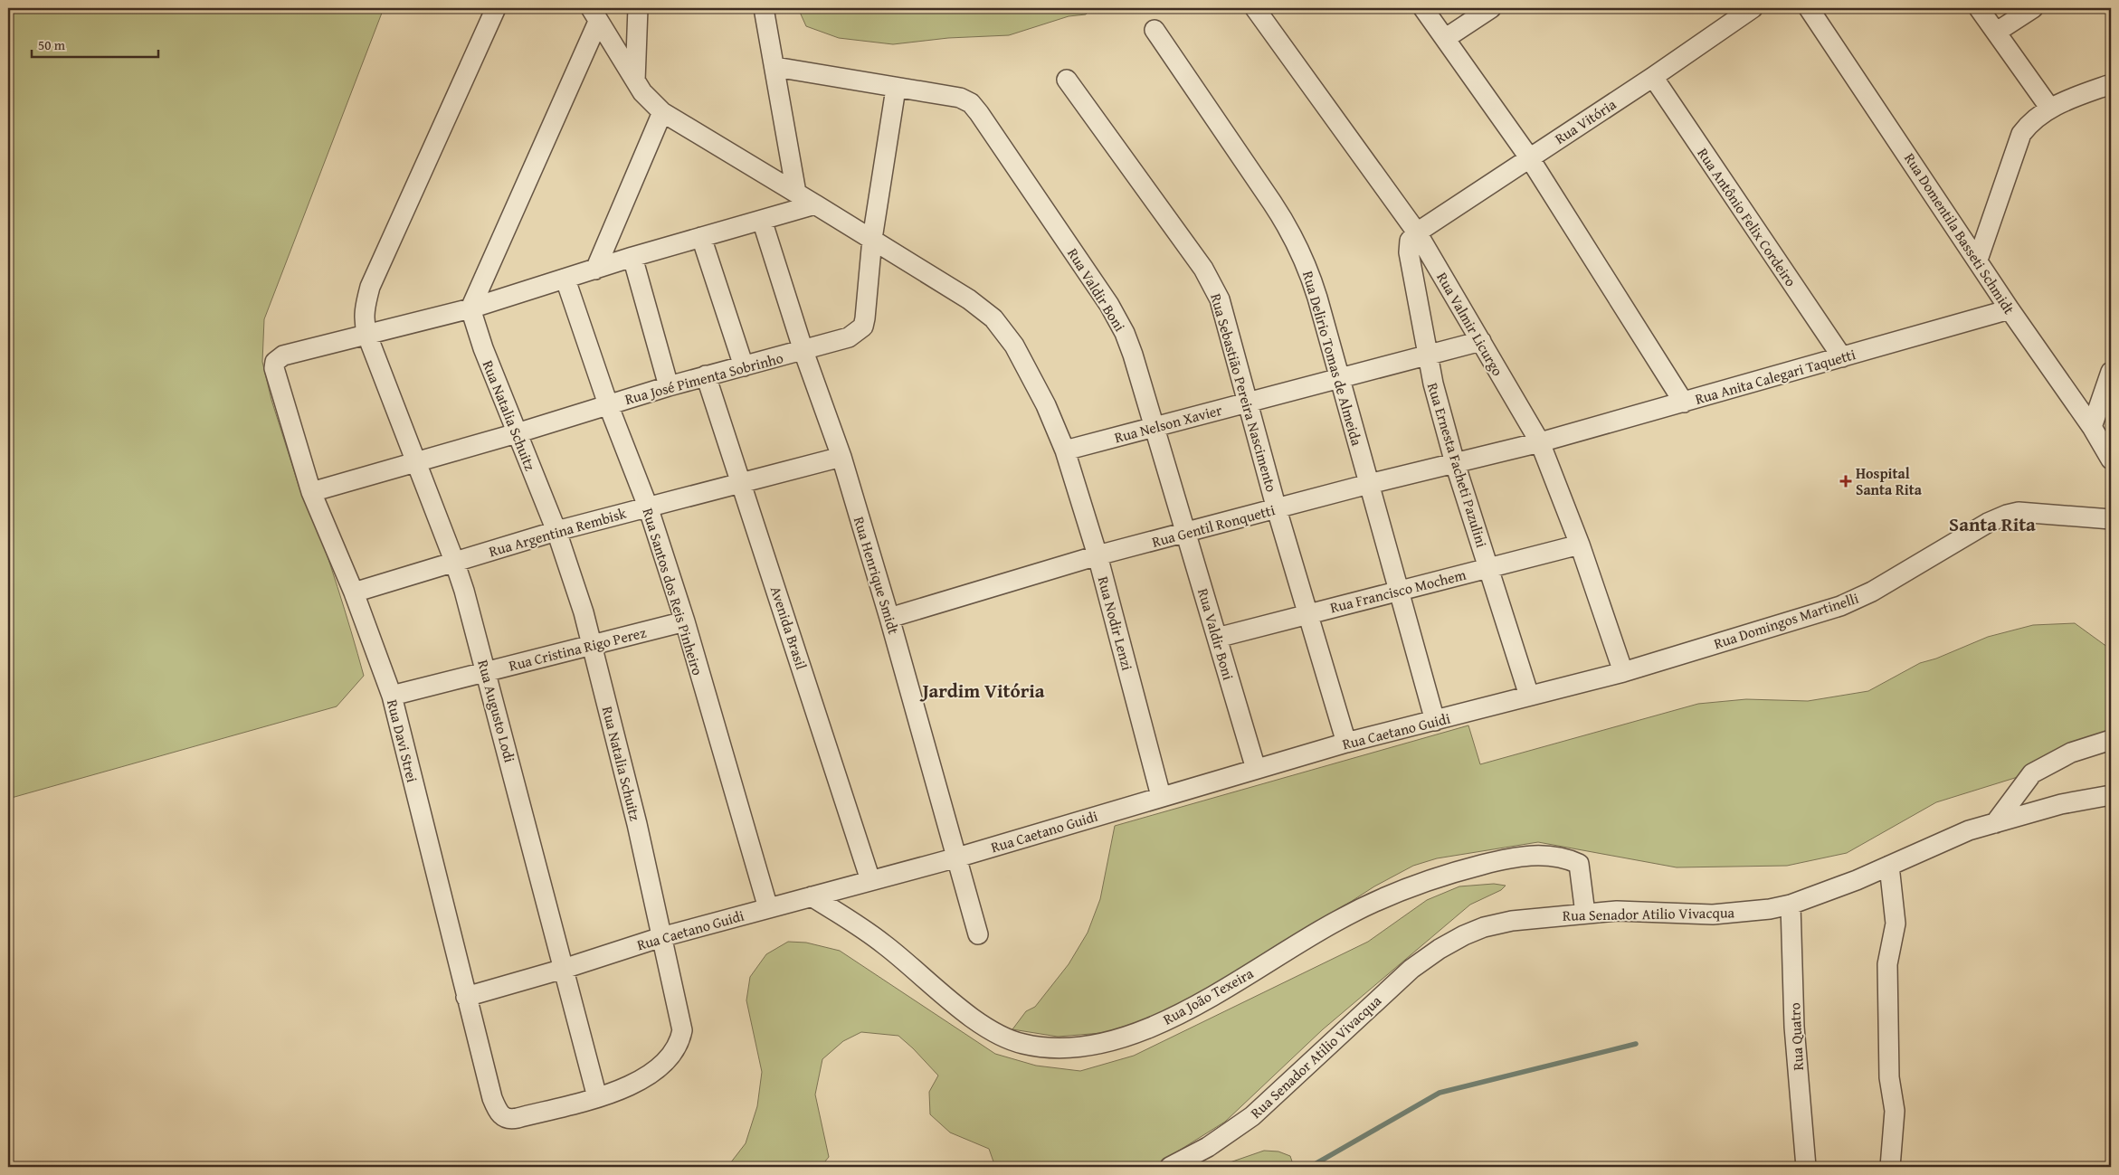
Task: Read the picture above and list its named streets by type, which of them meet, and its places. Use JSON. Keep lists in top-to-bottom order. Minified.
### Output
{"streets":{"street":["Rua Vitória","Rua Antônio Felix Cordeiro","Rua Domentila Basseti Schmidt","Rua Valdir Boni","Rua Valmir Licurgo","Rua Delirio Tomas de Almeida","Rua Anita Calegari Taquetti","Rua José Pimenta Sobrinho","Rua Sebastião Pereira Nascimento","Rua Natalia Schuitz","Rua Nelson Xavier","Rua Ernesta Facheti Pazulini","Rua Gentil Ronquetti","Rua Argentina Rembisk","Rua Henrique Smidt","Rua Francisco Mochem","Rua Santos dos Reis Pinheiro","Rua Domingos Martinelli","Rua Nodir Lenzi","Avenida Brasil","Rua Cristina Rigo Perez","Rua Augusto Lodi","Rua Caetano Guidi","Rua Davi Strei","Rua Senador Atilio Vivacqua","Rua João Texeira","Rua Quatro"]},"crossings":[["Rua Vitória","Rua Antônio Felix Cordeiro"],["Rua Vitória","Rua Valmir Licurgo"],["Rua Vitória","Rua Ernesta Facheti Pazulini"],["Rua Antônio Felix Cordeiro","Rua Anita Calegari Taquetti"],["Rua Domentila Basseti Schmidt","Rua Anita Calegari Taquetti"],["Rua Valdir Boni","Rua José Pimenta Sobrinho"],["Rua Valdir Boni","Rua Nelson Xavier"],["Rua Valdir Boni","Rua Gentil Ronquetti"],["Rua Valdir Boni","Rua Francisco Mochem"],["Rua Valdir Boni","Rua Caetano Guidi"],["Rua Valmir Licurgo","Rua Anita Calegari Taquetti"],["Rua Valmir Licurgo","Rua Nelson Xavier"],["Rua Valmir Licurgo","Rua Ernesta Facheti Pazulini"],["Rua Valmir Licurgo","Rua Gentil Ronquetti"],["Rua Valmir Licurgo","Rua Francisco Mochem"],["Rua Valmir Licurgo","Rua Domingos Martinelli"],["Rua Valmir Licurgo","Rua Caetano Guidi"],["Rua Delirio Tomas de Almeida","Rua Nelson Xavier"],["Rua Delirio Tomas de Almeida","Rua Gentil Ronquetti"],["Rua Delirio Tomas de Almeida","Rua Francisco Mochem"],["Rua Delirio Tomas de Almeida","Rua Caetano Guidi"],["Rua Anita Calegari Taquetti","Rua Gentil Ronquetti"],["Rua José Pimenta Sobrinho","Rua Natalia Schuitz"],["Rua José Pimenta Sobrinho","Rua Henrique Smidt"],["Rua José Pimenta Sobrinho","Rua Santos dos Reis Pinheiro"],["Rua José Pimenta Sobrinho","Rua Nodir Lenzi"],["Rua José Pimenta Sobrinho","Avenida Brasil"],["Rua José Pimenta Sobrinho","Rua Augusto Lodi"],["Rua José Pimenta Sobrinho","Rua Davi Strei"],["Rua Sebastião Pereira Nascimento","Rua Nelson Xavier"],["Rua Sebastião Pereira Nascimento","Rua Gentil Ronquetti"],["Rua Sebastião Pereira Nascimento","Rua Francisco Mochem"],["Rua Sebastião Pereira Nascimento","Rua Caetano Guidi"],["Rua Natalia Schuitz","Rua Argentina Rembisk"],["Rua Natalia Schuitz","Rua Cristina Rigo Perez"],["Rua Natalia Schuitz","Rua Augusto Lodi"],["Rua Natalia Schuitz","Rua Caetano Guidi"],["Rua Natalia Schuitz","Rua Davi Strei"],["Rua Nelson Xavier","Rua Ernesta Facheti Pazulini"],["Rua Nelson Xavier","Rua Nodir Lenzi"],["Rua Ernesta Facheti Pazulini","Rua Gentil Ronquetti"],["Rua Ernesta Facheti Pazulini","Rua Francisco Mochem"],["Rua Ernesta Facheti Pazulini","Rua Caetano Guidi"],["Rua Gentil Ronquetti","Rua Henrique Smidt"],["Rua Gentil Ronquetti","Rua Nodir Lenzi"],["Rua Argentina Rembisk","Rua Henrique Smidt"],["Rua Argentina Rembisk","Rua Santos dos Reis Pinheiro"],["Rua Argentina Rembisk","Avenida Brasil"],["Rua Argentina Rembisk","Rua Augusto Lodi"],["Rua Argentina Rembisk","Rua Davi Strei"],["Rua Henrique Smidt","Rua Caetano Guidi"],["Rua Santos dos Reis Pinheiro","Rua Cristina Rigo Perez"],["Rua Santos dos Reis Pinheiro","Rua Caetano Guidi"],["Rua Domingos Martinelli","Rua Caetano Guidi"],["Rua Nodir Lenzi","Rua Caetano Guidi"],["Avenida Brasil","Rua Caetano Guidi"],["Rua Cristina Rigo Perez","Rua Augusto Lodi"],["Rua Cristina Rigo Perez","Rua Davi Strei"],["Rua Augusto Lodi","Rua Caetano Guidi"],["Rua Augusto Lodi","Rua Davi Strei"],["Rua Caetano Guidi","Rua Davi Strei"],["Rua Caetano Guidi","Rua João Texeira"],["Rua Senador Atilio Vivacqua","Rua João Texeira"],["Rua Senador Atilio Vivacqua","Rua Quatro"]],"districts":["Santa Rita","Jardim Vitória"],"places":{"health":["Hospital Santa Rita"]},"scale_bar":"50 m"}
